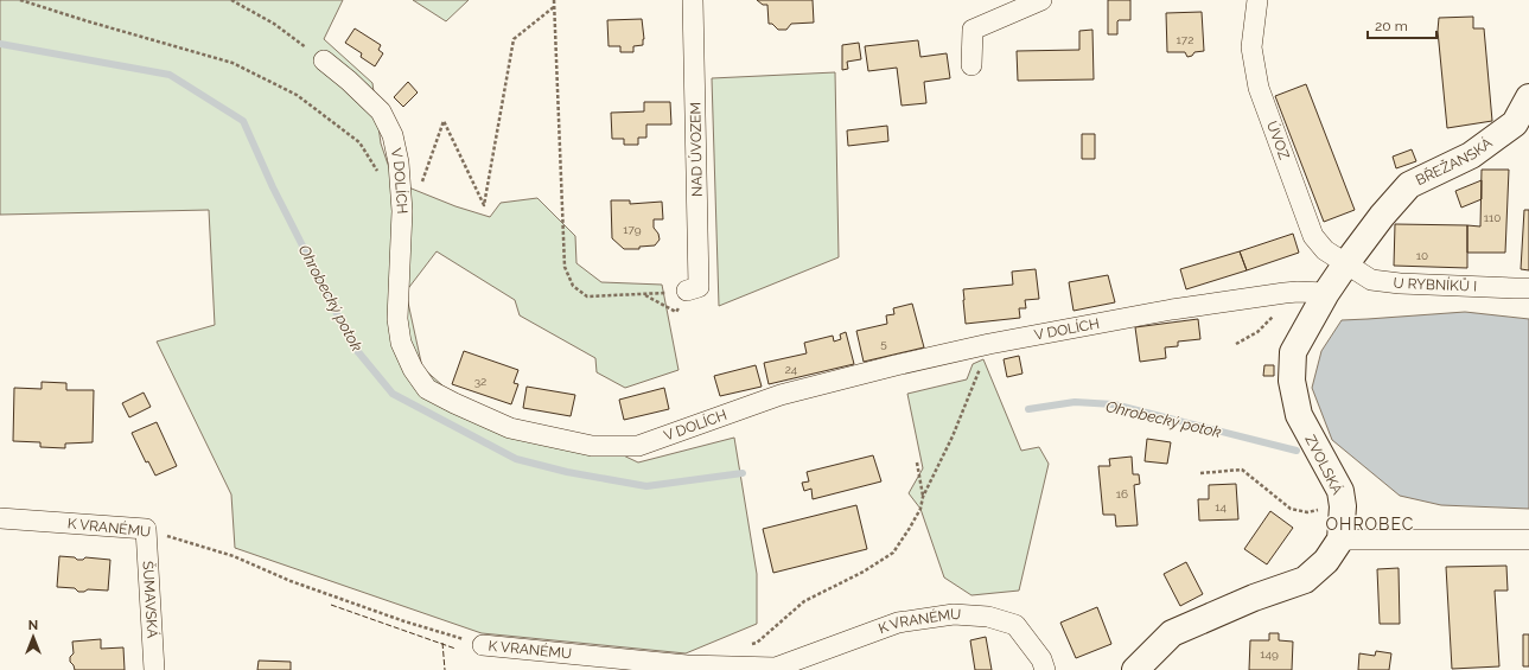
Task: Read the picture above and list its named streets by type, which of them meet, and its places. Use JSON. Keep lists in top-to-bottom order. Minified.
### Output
{"streets":{"street":["ÚVOZ","NAD ÚVOZEM","BŘEŽANSKÁ","V DOLÍCH","U RYBNÍKŮ I","ZVOLSKÁ","K VRANÉMU","ŠUMAVSKÁ"]},"crossings":[["ÚVOZ","BŘEŽANSKÁ"],["ÚVOZ","U RYBNÍKŮ I"],["BŘEŽANSKÁ","V DOLÍCH"],["BŘEŽANSKÁ","U RYBNÍKŮ I"],["BŘEŽANSKÁ","ZVOLSKÁ"],["V DOLÍCH","ZVOLSKÁ"],["K VRANÉMU","ŠUMAVSKÁ"]],"districts":["OHROBEC"],"water":["Ohrobecký potok"],"house_numbers":["172","110","179","10","5","24","32","16","14","149"],"scale_bar":"20 m","north":"top"}
